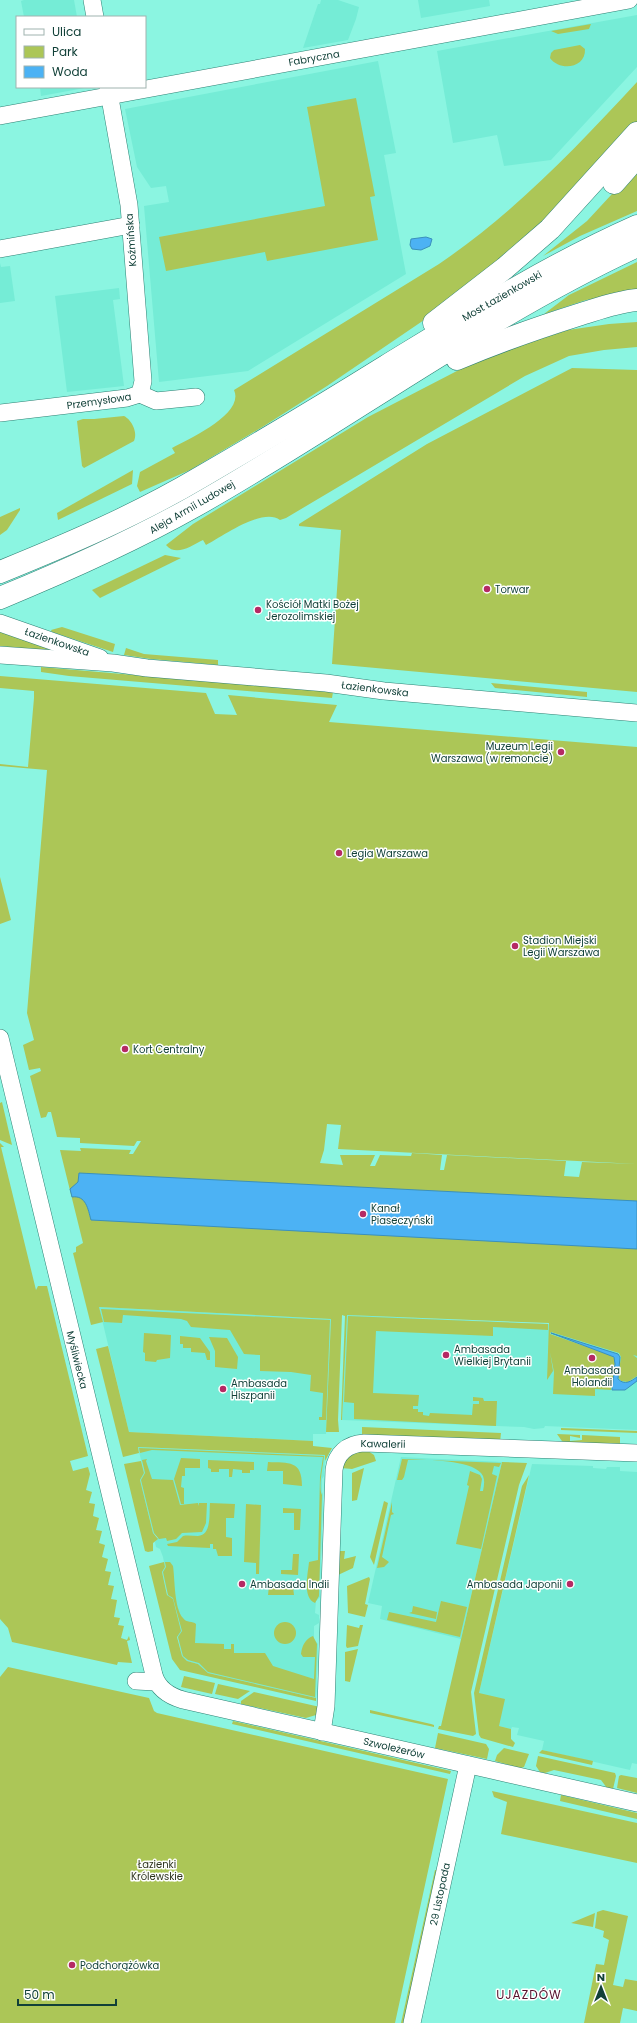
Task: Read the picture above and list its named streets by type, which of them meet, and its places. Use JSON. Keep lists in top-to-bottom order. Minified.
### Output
{"streets":{"main road":["Most Łazienkowski","Aleja Armii Ludowej"],"street":["Fabryczna","Koźmińska","Przemysłowa","Łazienkowska","Myśliwiecka","Kawalerii","Szwoleżerów","29 Listopada"]},"crossings":[["Fabryczna","Koźmińska"],["Koźmińska","Przemysłowa"],["Most Łazienkowski","Aleja Armii Ludowej"],["Myśliwiecka","Szwoleżerów"],["Kawalerii","Szwoleżerów"],["Szwoleżerów","29 Listopada"]],"districts":["UJAZDÓW"],"parks":["Łazienki Królewskie"],"places":["Torwar","Kościół Matki Bożej Jerozolimskiej","Muzeum Legii Warszawa (w remoncie)","Legia Warszawa","Stadion Miejski Legii Warszawa","Kort Centralny","Kanał Piaseczyński","Ambasada Wielkiej Brytanii","Ambasada Holandii","Ambasada Hiszpanii","Ambasada Indii","Ambasada Japonii","Podchorążówka"],"legend":["Ulica","Park","Woda"],"scale_bar":"50 m","north":"top"}
